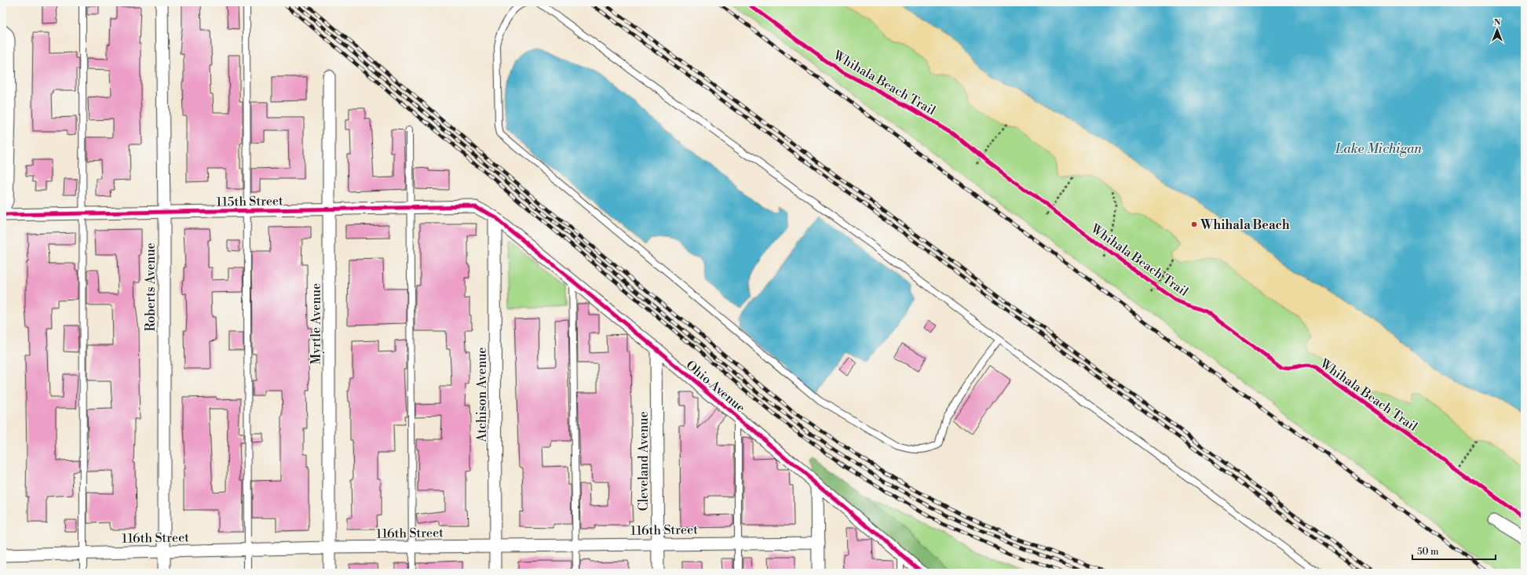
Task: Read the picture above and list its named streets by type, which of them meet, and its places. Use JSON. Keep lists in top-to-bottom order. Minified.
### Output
{"streets":{"street":["115th Street","Roberts Avenue","Myrtle Avenue","Ohio Avenue","Atchison Avenue","Cleveland Avenue","116th Street"],"cycle path":["Whihala Beach Trail"]},"crossings":[["115th Street","Roberts Avenue"],["115th Street","Myrtle Avenue"],["115th Street","Ohio Avenue"],["115th Street","Atchison Avenue"],["Roberts Avenue","116th Street"],["Myrtle Avenue","116th Street"],["Ohio Avenue","Atchison Avenue"],["Ohio Avenue","Cleveland Avenue"],["Atchison Avenue","116th Street"],["Cleveland Avenue","116th Street"]],"water":["Lake Michigan"],"places":["Whihala Beach"],"scale_bar":"50 m","north":"top"}
